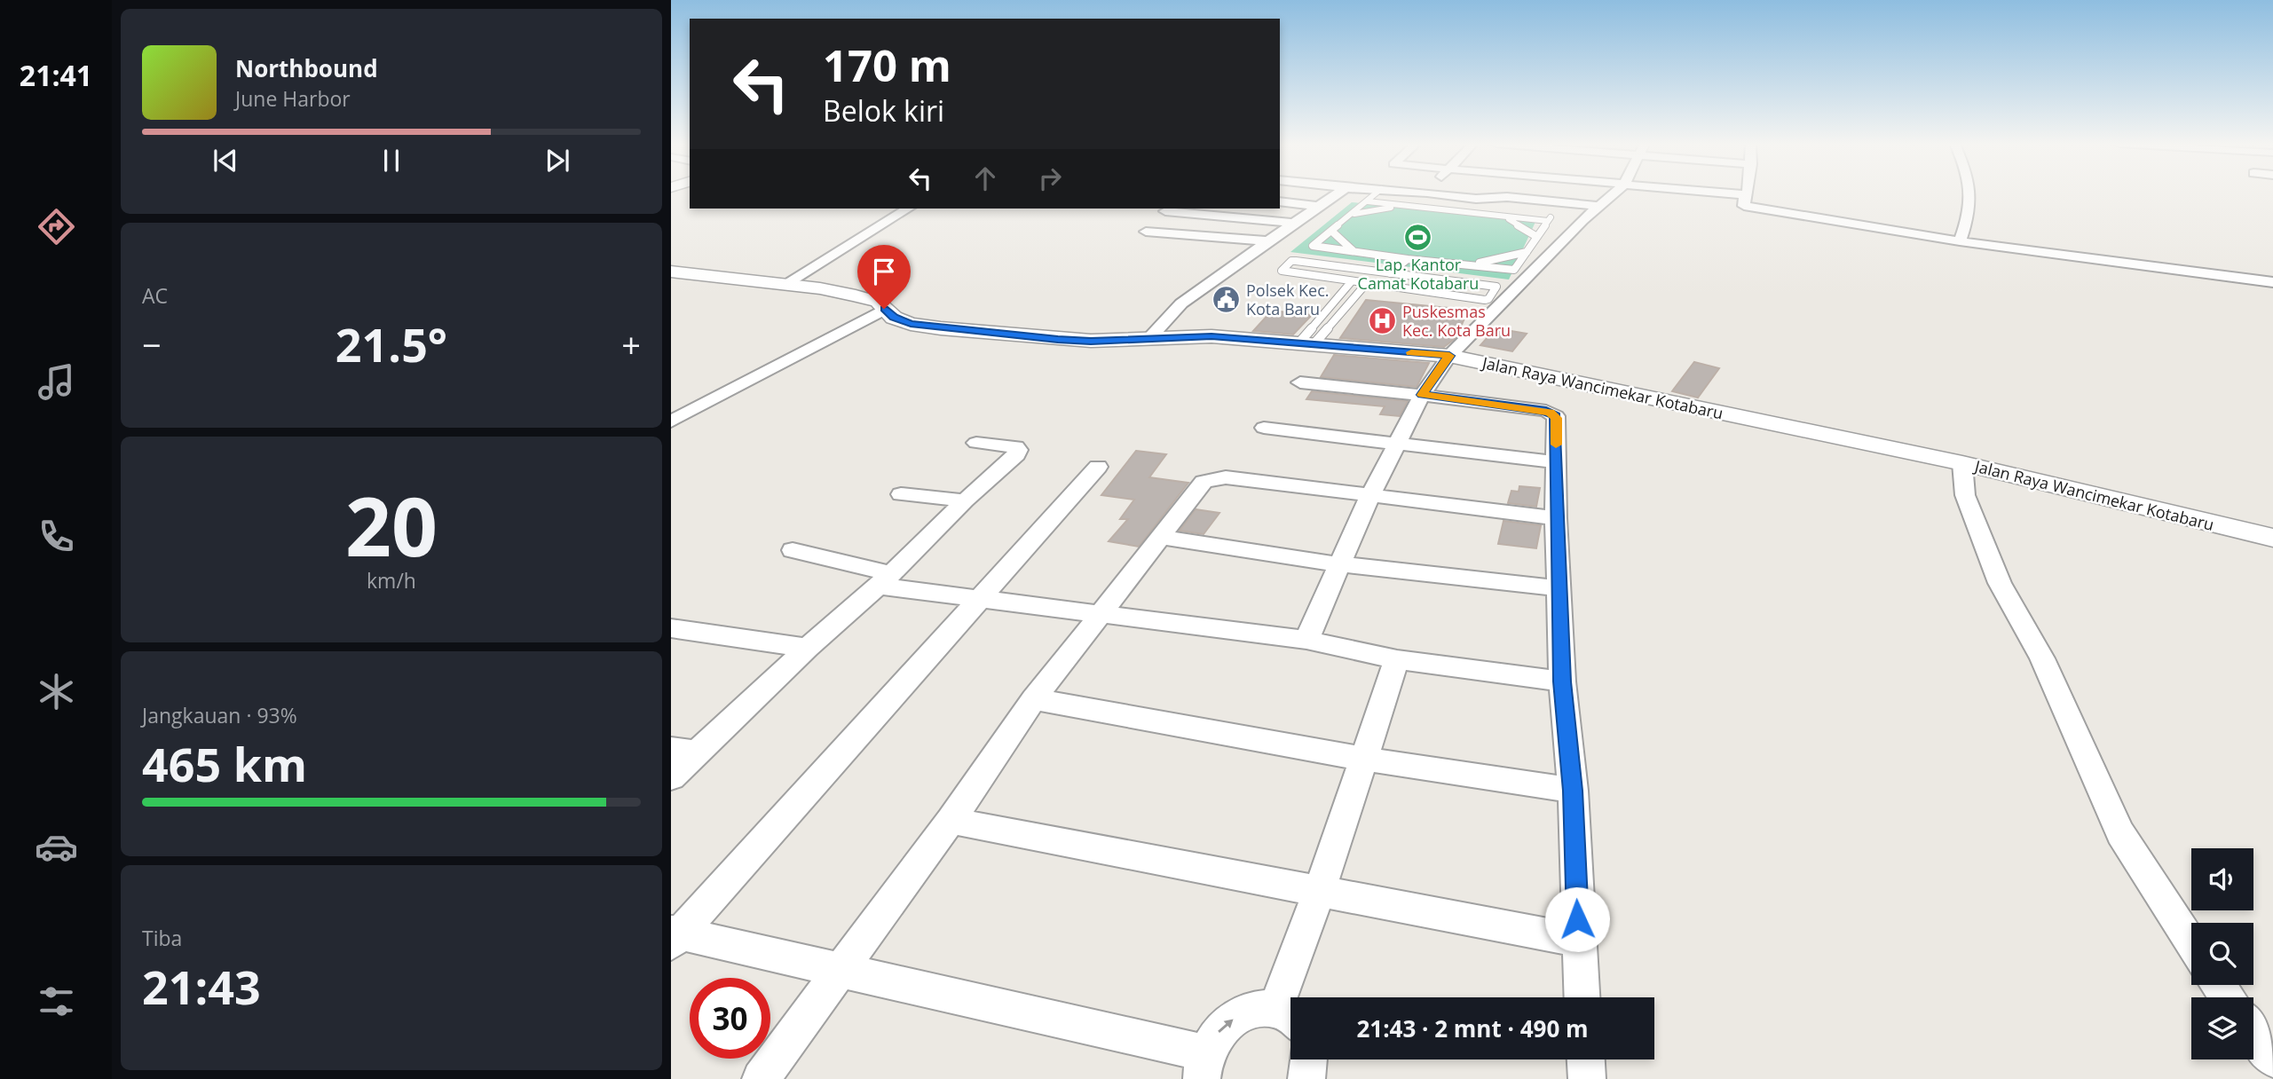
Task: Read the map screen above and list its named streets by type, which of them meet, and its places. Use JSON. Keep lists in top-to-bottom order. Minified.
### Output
{"streets":{"street":["Jalan Raya Wancimekar Kotabaru"]},"places":{"sports":["Lap. Kantor Camat Kotabaru"],"public building":["Polsek Kec. Kota Baru"],"hospital":["Puskesmas Kec. Kota Baru"]},"page":{"tabs":"21:41","turn":["170 m","Belok kiri"],"song":["Northbound","June Harbor"],"tile":["AC",["20","km/h"],["Jangkauan · 93%","465 km"],["Tiba","21:43"]],"heat":["−","21.5°","+"],"limit":"30","trip":"21:43 · 2 mnt · 490 m"}}
